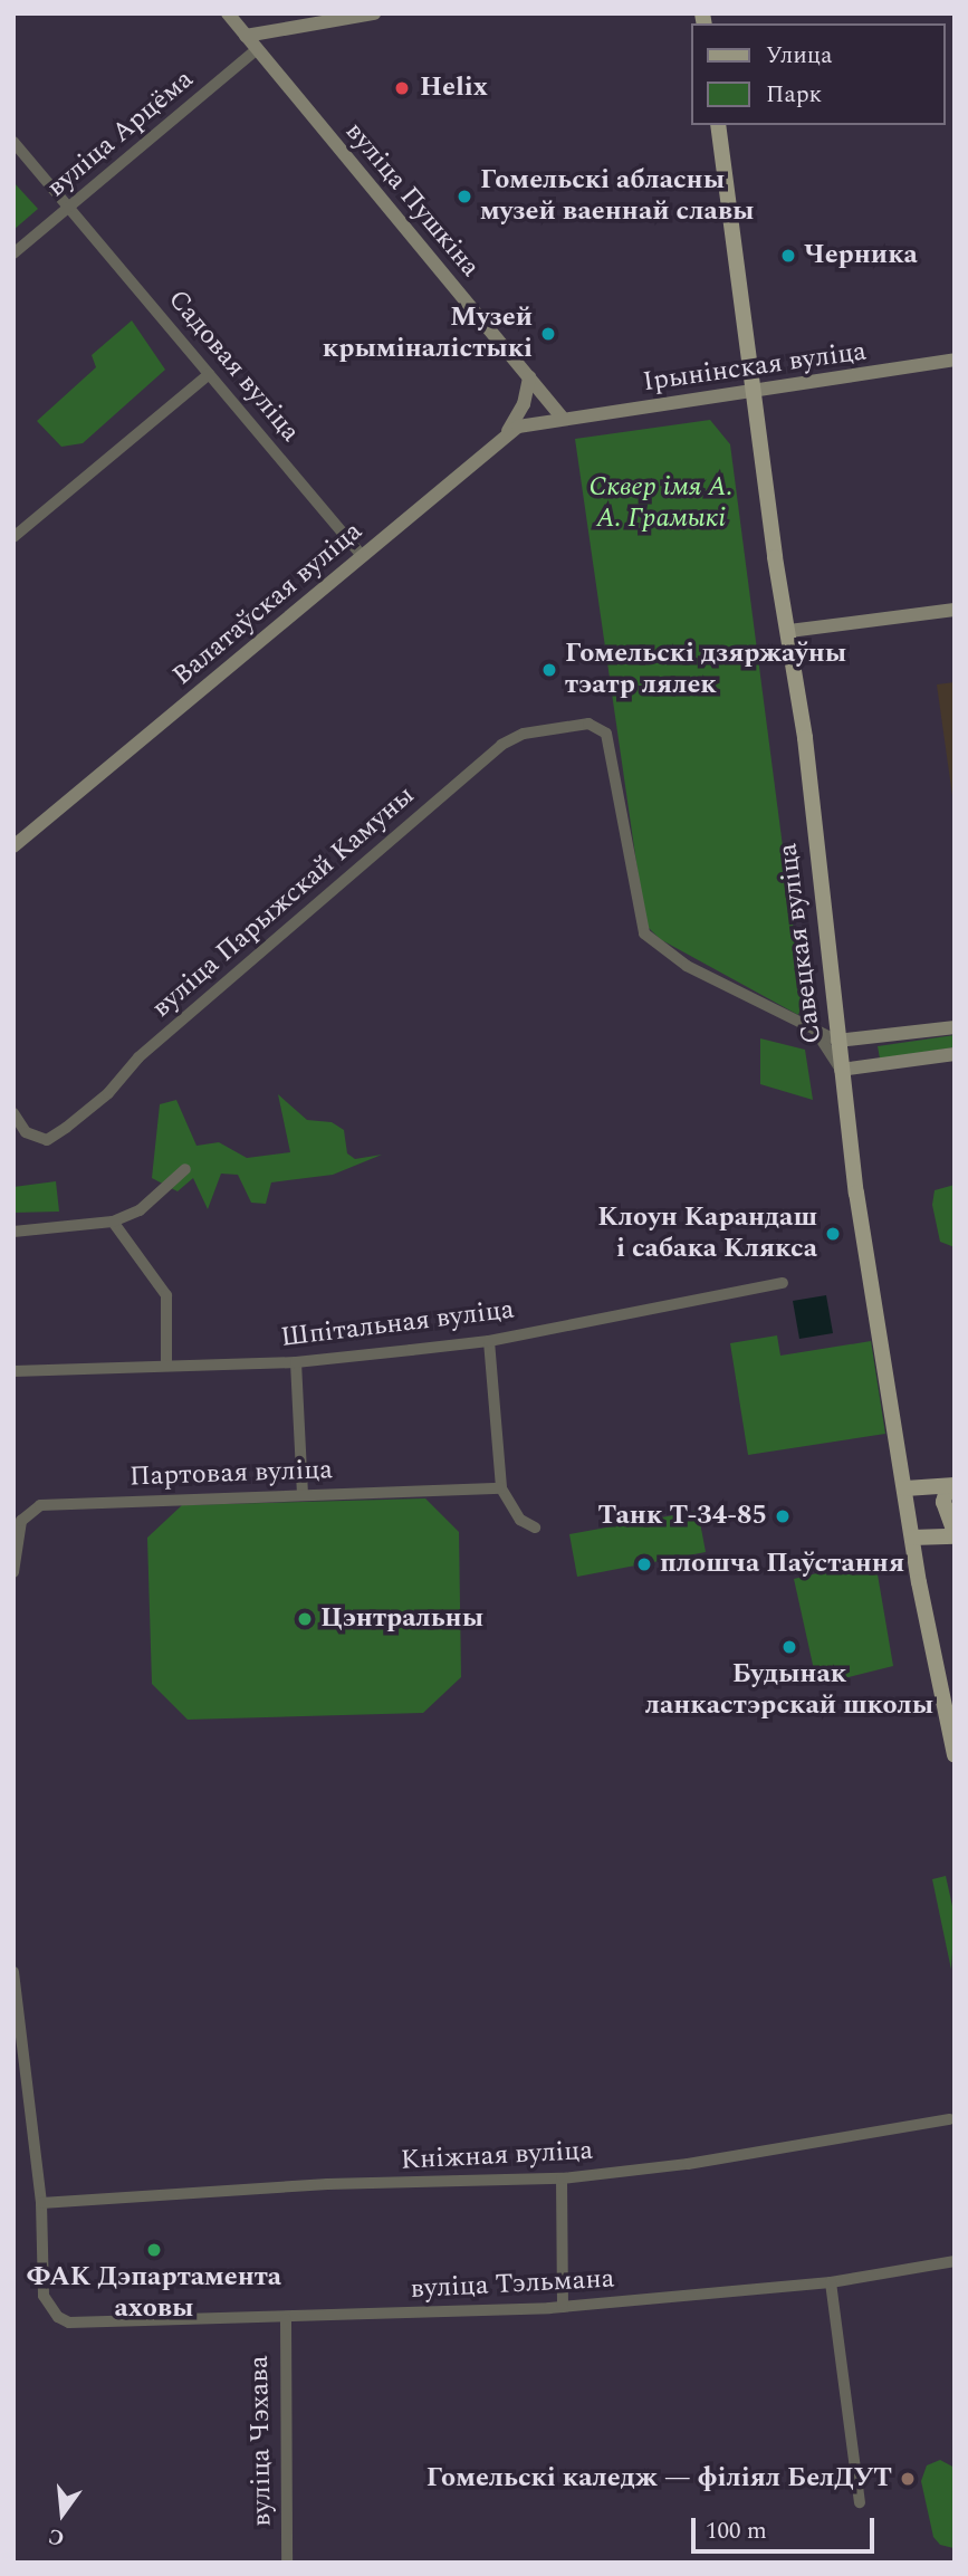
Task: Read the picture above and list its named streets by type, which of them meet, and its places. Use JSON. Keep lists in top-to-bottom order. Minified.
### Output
{"streets":{"main road":["Савецкая вуліца"],"street":["вуліца Арцёма","вуліца Пушкіна","Садовая вуліца","Ірынінская вуліца","Валатаўская вуліца","вуліца Парыжскай Камуны","Шпітальная вуліца","Партовая вуліца","Кніжная вуліца","вуліца Тэльмана","вуліца Чэхава"]},"crossings":[["вуліца Арцёма","вуліца Пушкіна"],["вуліца Арцёма","Садовая вуліца"],["вуліца Пушкіна","Ірынінская вуліца"],["вуліца Пушкіна","Валатаўская вуліца"],["Садовая вуліца","Валатаўская вуліца"],["Ірынінская вуліца","Валатаўская вуліца"],["Ірынінская вуліца","Савецкая вуліца"],["Кніжная вуліца","вуліца Тэльмана"],["вуліца Тэльмана","вуліца Чэхава"]],"parks":["Сквер імя А. А. Грамыкі"],"places":["Helix","Гомельскі абласны музей ваеннай славы","Черника","Музей крыміналістыкі","Гомельскі дзяржаўны тэатр лялек","Клоун Карандаш і сабака Клякса","Танк Т-34-85","плошча Паўстання","Цэнтральны","Будынак ланкастэрскай школы","ФАК Дэпартамента аховы","Гомельскі каледж — філіял БелДУТ"],"legend":["Улица","Парк"],"scale_bar":"100 m","north":"bottom"}
